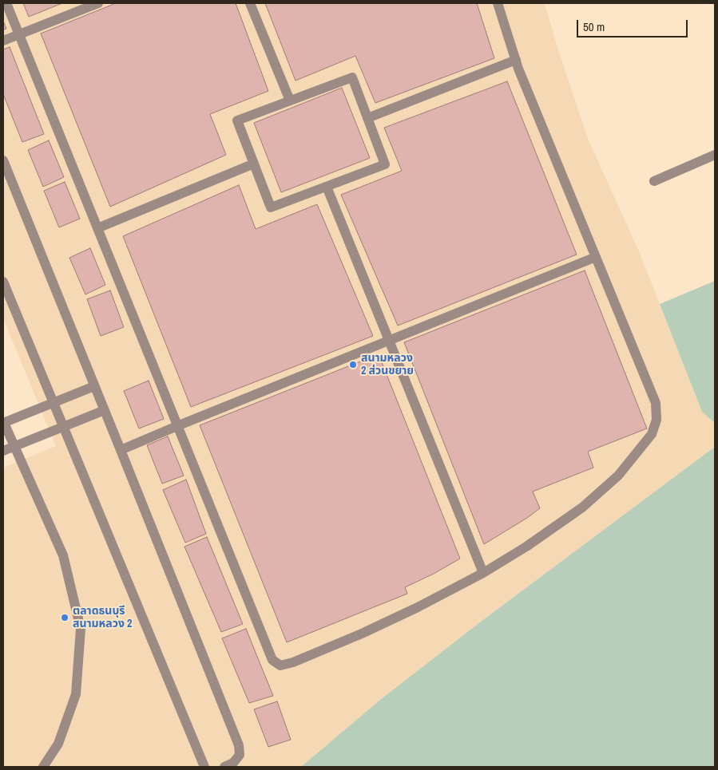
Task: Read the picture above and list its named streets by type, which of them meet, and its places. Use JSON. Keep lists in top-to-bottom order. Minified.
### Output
{"places":["สนามหลวง 2 ส่วนขยาย","ตลาดธนบุรี สนามหลวง 2"],"scale_bar":"50 m"}
